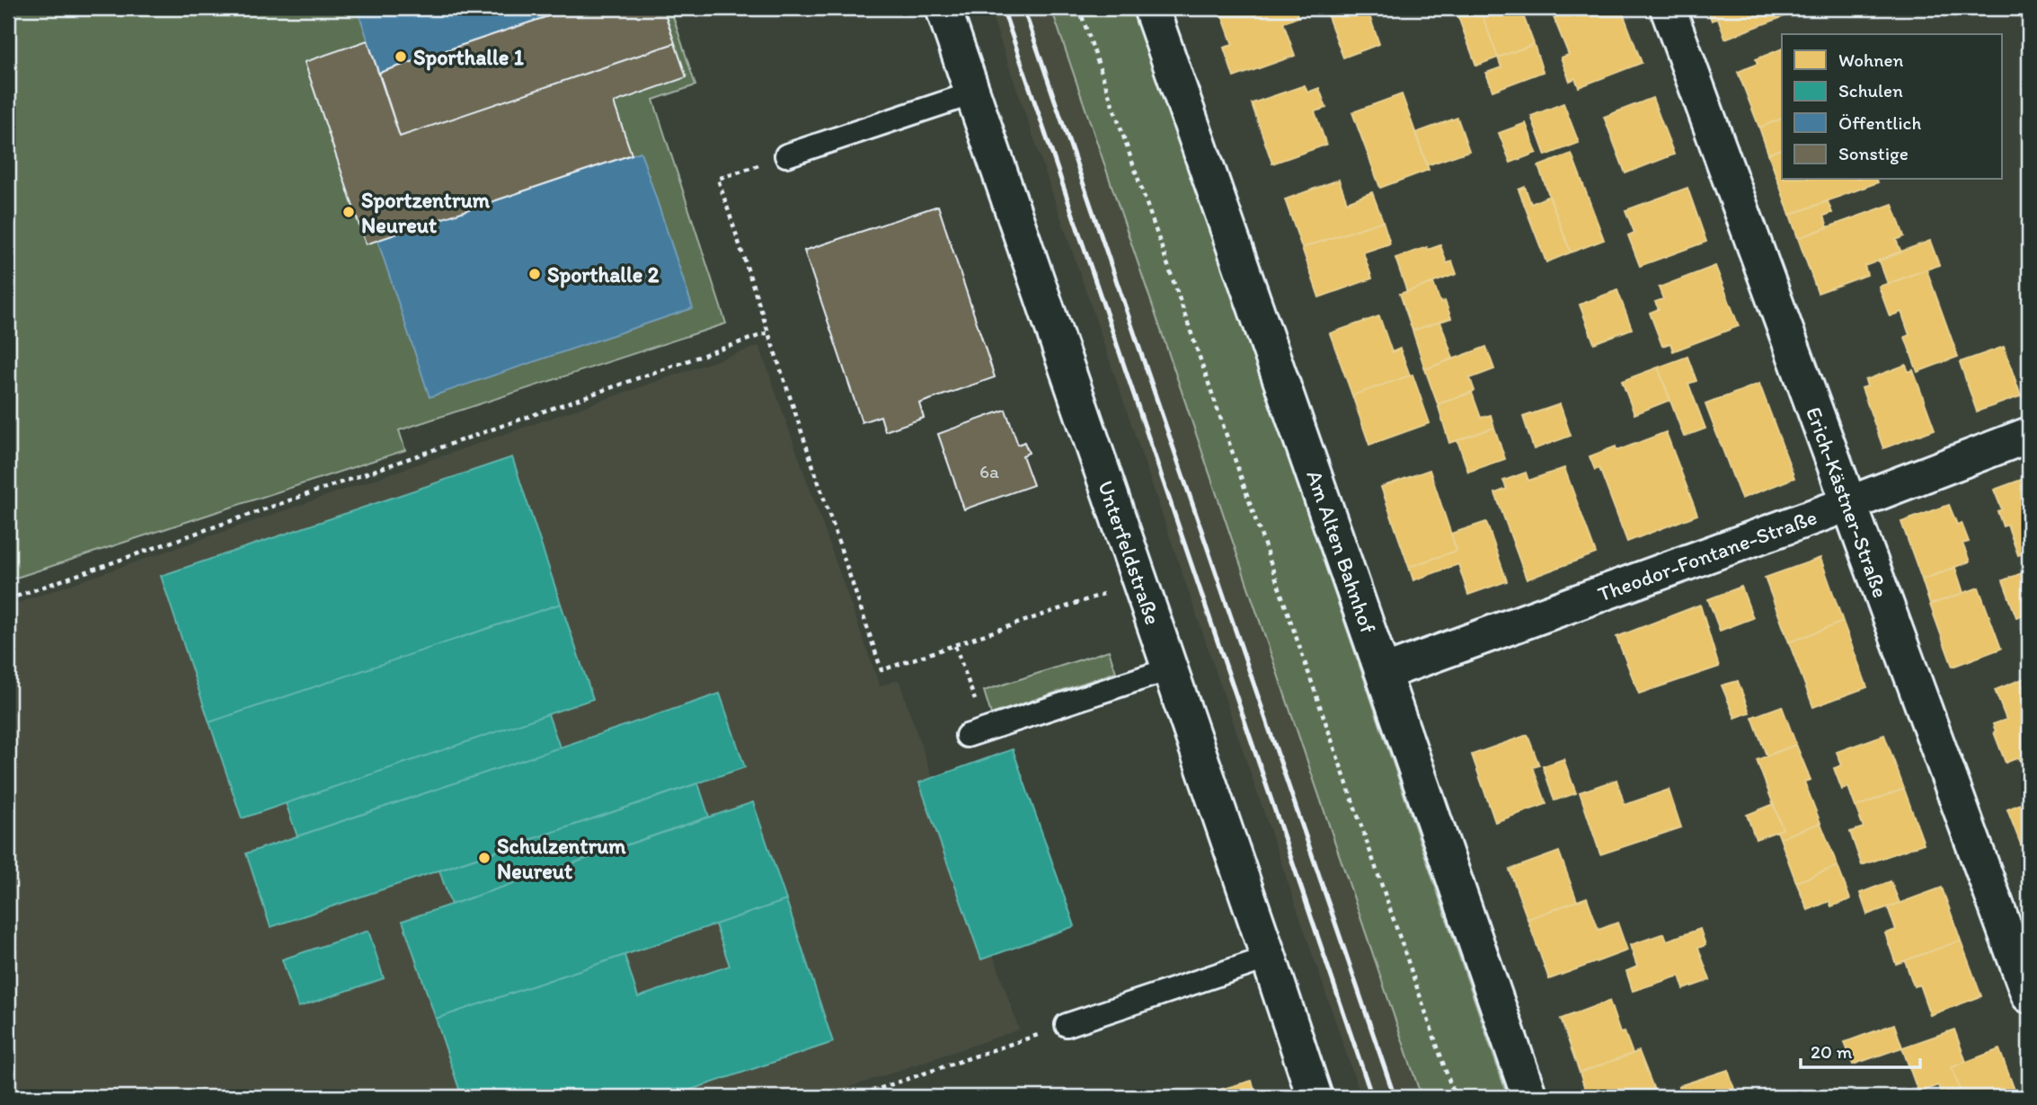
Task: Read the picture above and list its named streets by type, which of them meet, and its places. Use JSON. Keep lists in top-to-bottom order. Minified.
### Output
{"streets":{"street":["Erich-Kästner-Straße","Am Alten Bahnhof","Unterfeldstraße","Theodor-Fontane-Straße"]},"crossings":[["Erich-Kästner-Straße","Theodor-Fontane-Straße"],["Am Alten Bahnhof","Theodor-Fontane-Straße"]],"places":["Sporthalle 1","Sportzentrum Neureut","Sporthalle 2","Schulzentrum Neureut"],"house_numbers":["6a"],"legend":["Wohnen","Schulen","Öffentlich","Sonstige"],"scale_bar":"20 m"}
